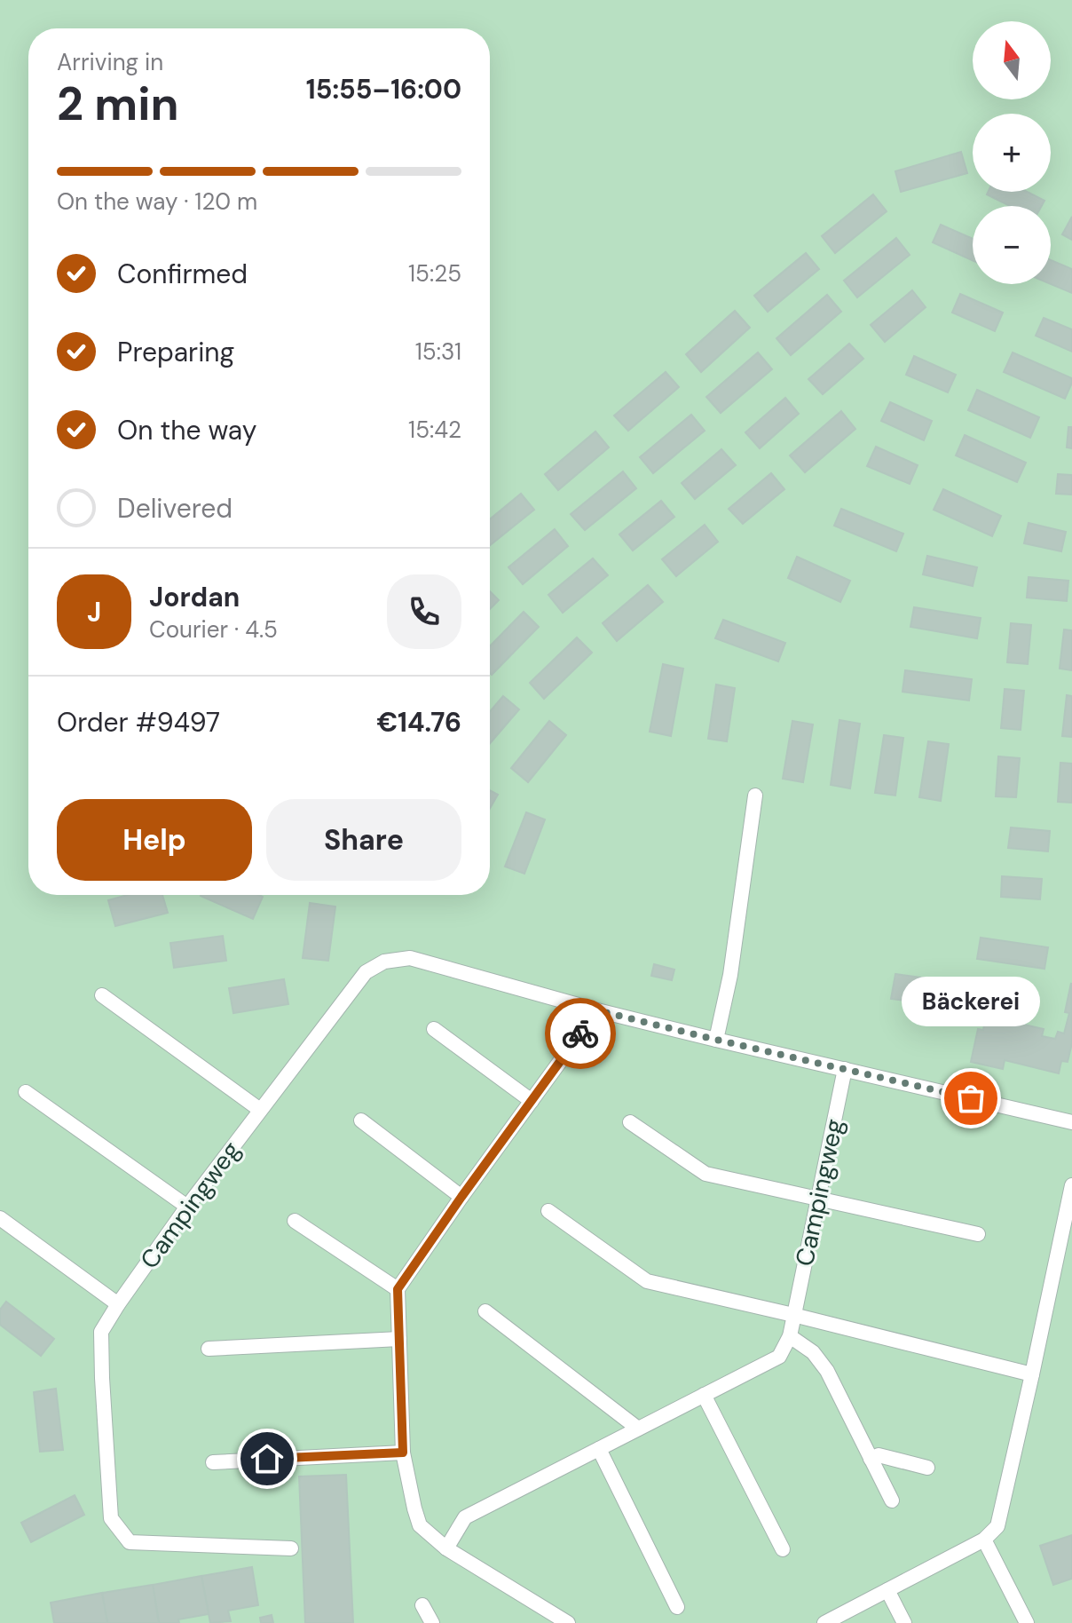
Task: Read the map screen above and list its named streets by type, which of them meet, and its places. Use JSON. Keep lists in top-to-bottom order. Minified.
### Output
{"streets":{"lane":["Campingweg"]},"places":["Bäckerei"],"north":"top","page":{"map_buttons":["+","−"],"heading":["2 min","Arriving in","15:55–16:00"],"panel":["Jordan","Courier · 4.5","Order #9497","€14.76"],"bar":"On the way · 120 m","list":[["Confirmed","15:25"],["Preparing","15:31"],["On the way","15:42"],"Delivered"],"round":"J","buttons":["Help","Share"],"bubble":"Bäckerei"}}
